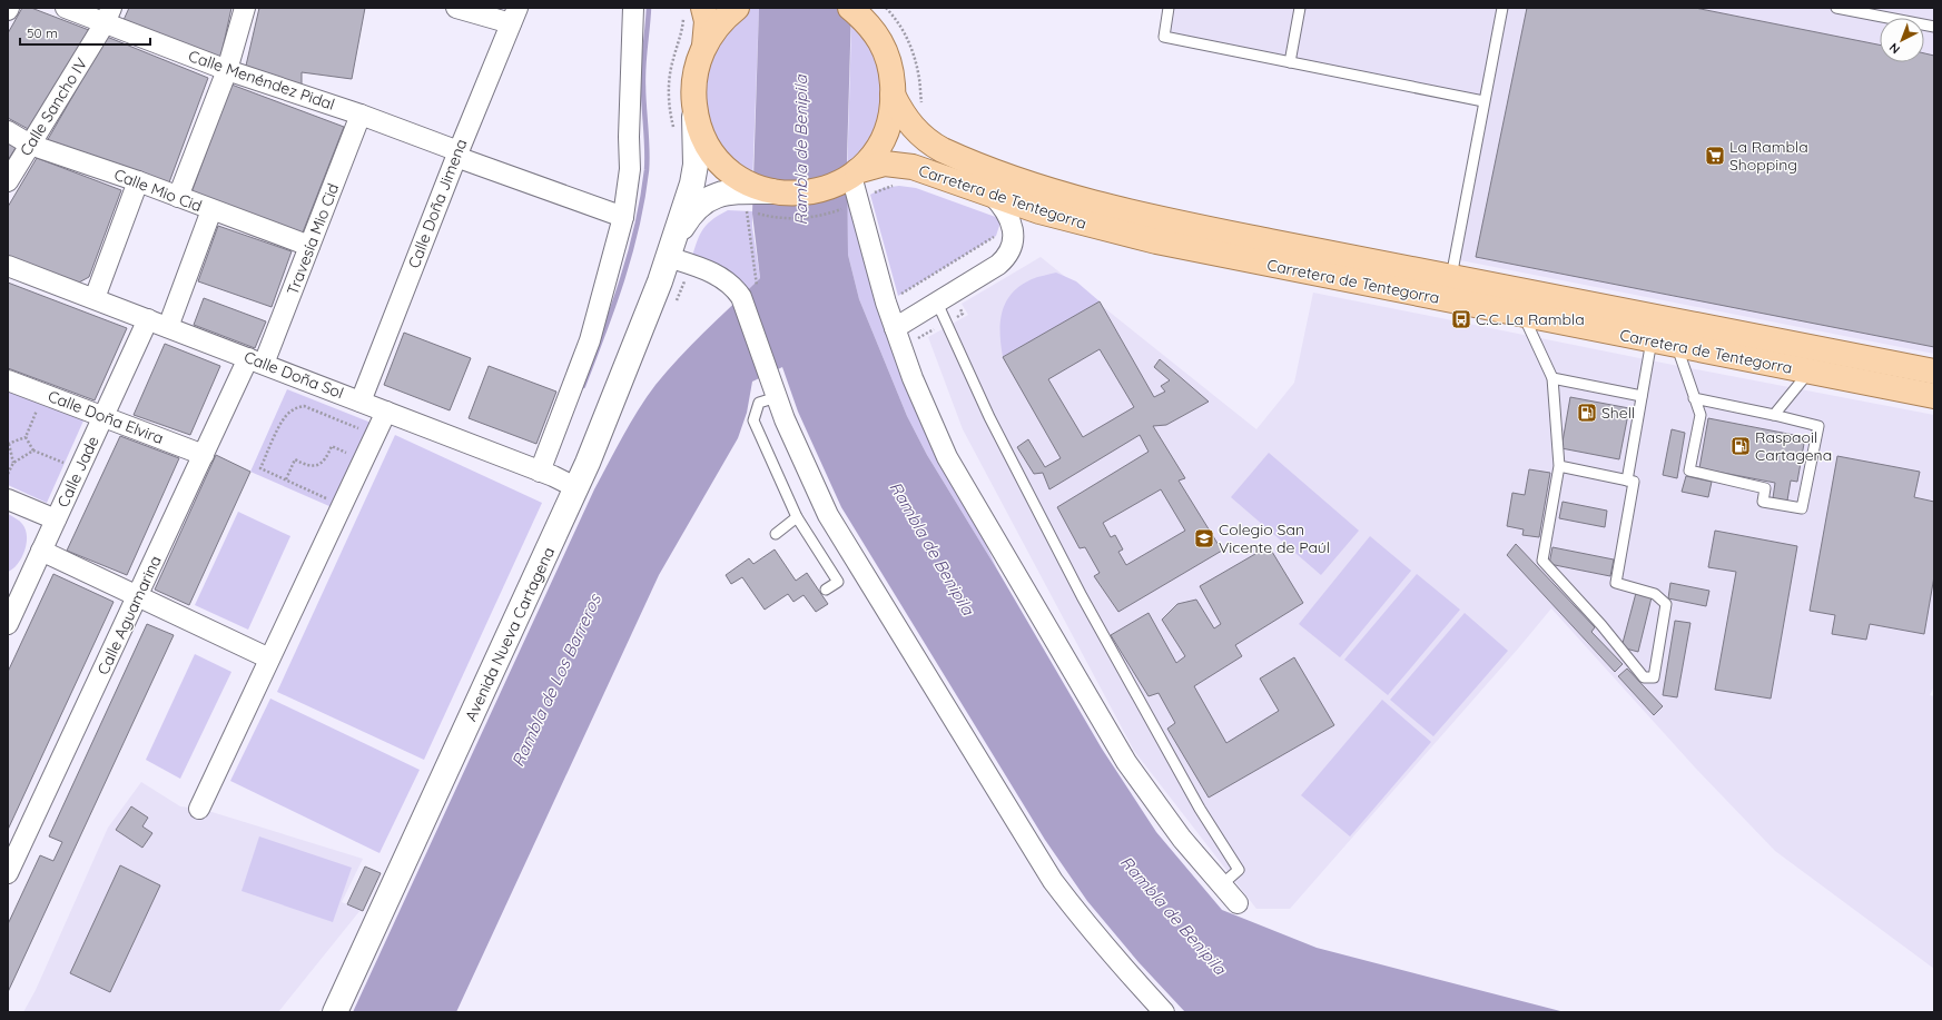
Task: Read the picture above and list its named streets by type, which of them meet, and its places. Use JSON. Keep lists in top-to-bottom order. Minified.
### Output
{"streets":{"main road":["Carretera de Tentegorra","Avenida Nueva Cartagena"],"street":["Calle Menéndez Pidal","Calle Sancho IV","Calle Mio Cid","Calle Doña Jimena","Travesía Mio Cid","Calle Doña Sol","Calle Doña Elvira","Calle Jade","Calle Aguamarina"]},"crossings":[["Calle Menéndez Pidal","Calle Sancho IV"],["Calle Menéndez Pidal","Calle Doña Jimena"],["Calle Menéndez Pidal","Travesía Mio Cid"],["Calle Sancho IV","Calle Mio Cid"],["Calle Mio Cid","Travesía Mio Cid"],["Calle Doña Jimena","Calle Doña Sol"],["Travesía Mio Cid","Calle Doña Sol"],["Travesía Mio Cid","Calle Aguamarina"],["Calle Doña Sol","Calle Jade"],["Calle Doña Sol","Calle Aguamarina"],["Calle Doña Sol","Avenida Nueva Cartagena"],["Calle Doña Elvira","Calle Jade"],["Calle Doña Elvira","Calle Aguamarina"]],"water":["Rambla de Benipila","Rambla de Los Barreros"],"places":{"supermarket":["La Rambla Shopping"],"bus stop":["C.C. La Rambla"],"fuel station":["Shell","Raspaoil Cartagena"],"school or university":["Colegio San Vicente de Paúl"]},"scale_bar":"50 m","north":"bottom left"}
